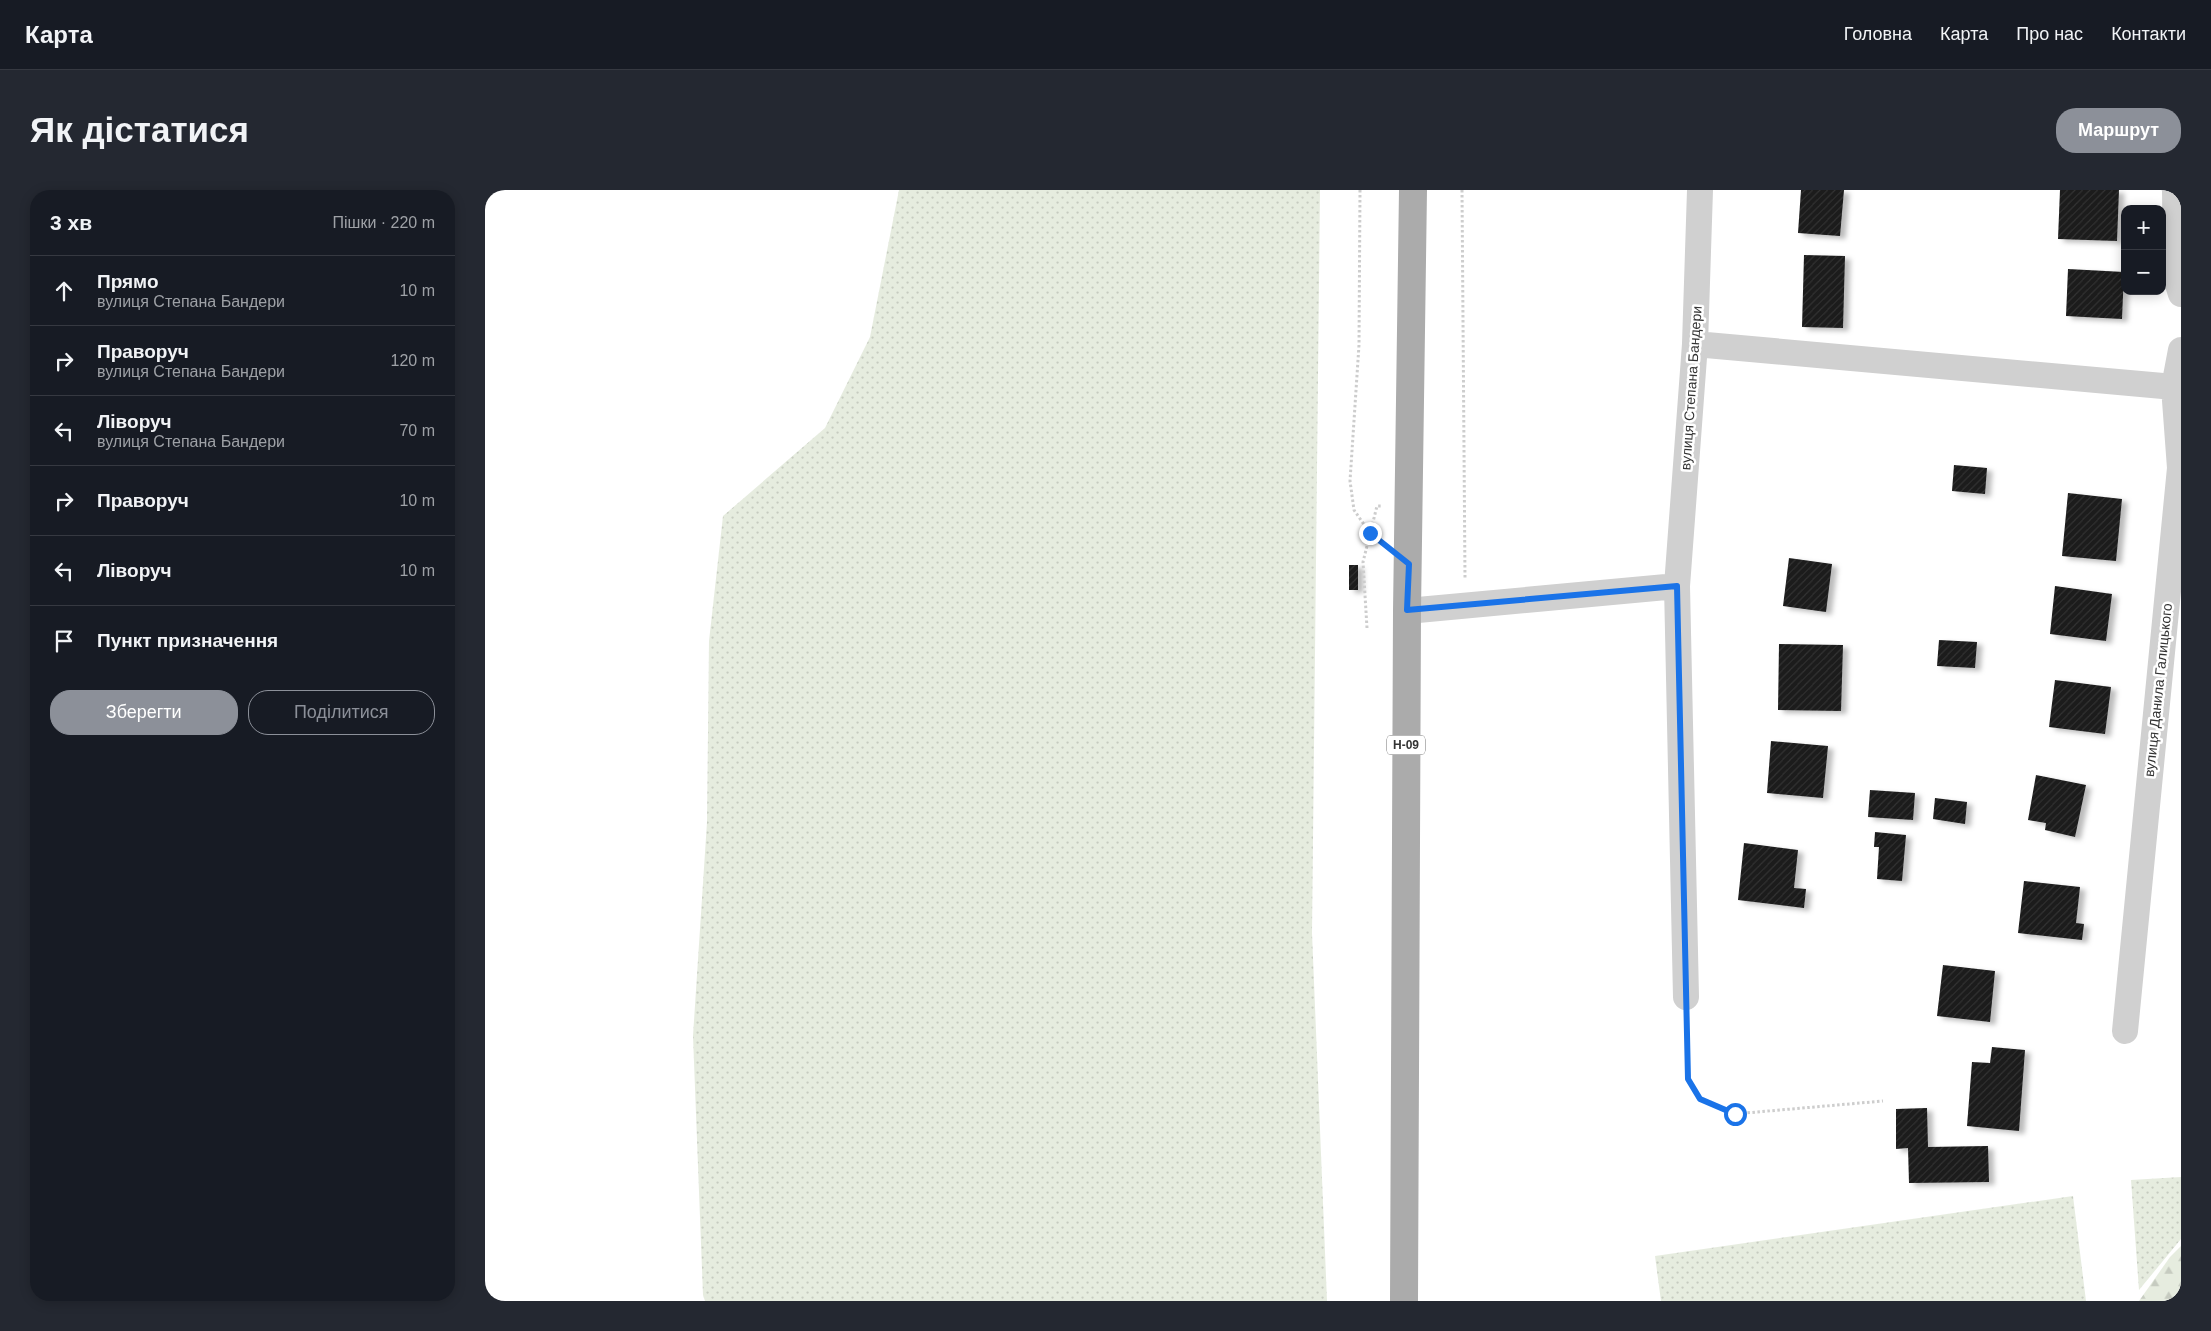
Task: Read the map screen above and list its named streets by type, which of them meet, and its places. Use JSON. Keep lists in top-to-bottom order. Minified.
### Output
{"streets":{"main road":["Н-09"],"street":["вулиця Степана Бандери","вулиця Данила Галицького"]},"page":{"header":"Карта","nav":["Головна","Карта","Про нас","Контакти"],"buttons":["Маршрут",["Зберегти","Поділитися"]],"title":"Як дістатися","heading":["3 хв","Пішки · 220 m"],"map_buttons":["+","−"],"list":[["Прямо","вулиця Степана Бандери","10 m"],["Праворуч","вулиця Степана Бандери","120 m"],["Ліворуч","вулиця Степана Бандери","70 m"],["Праворуч","10 m"],["Ліворуч","10 m"],"Пункт призначення"]}}
